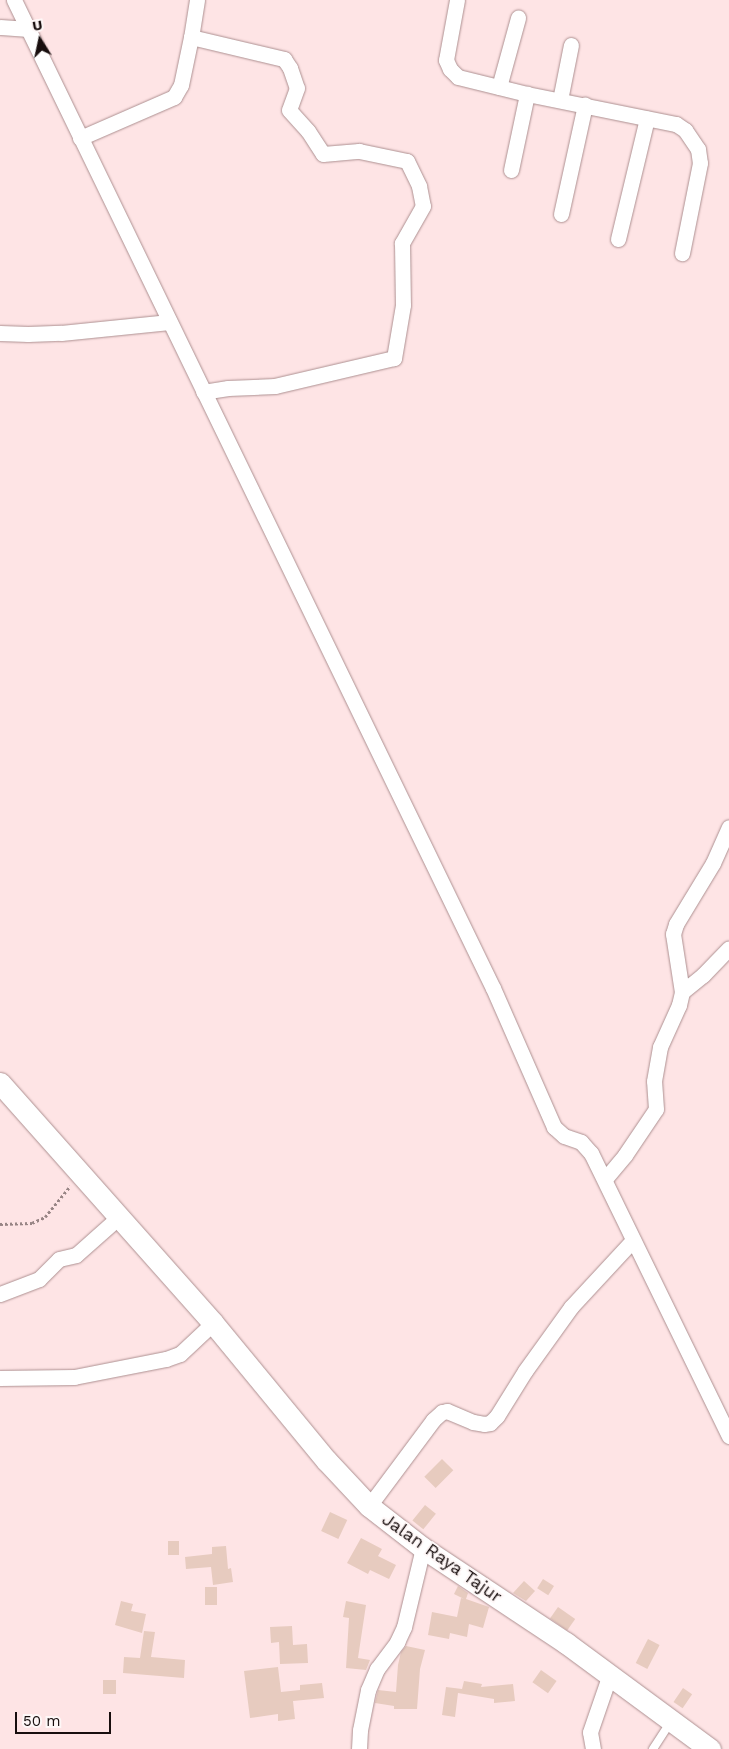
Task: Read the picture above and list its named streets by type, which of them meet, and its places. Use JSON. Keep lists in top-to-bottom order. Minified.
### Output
{"streets":{"main road":["Jalan Raya Tajur"]},"scale_bar":"50 m","north":"top"}
